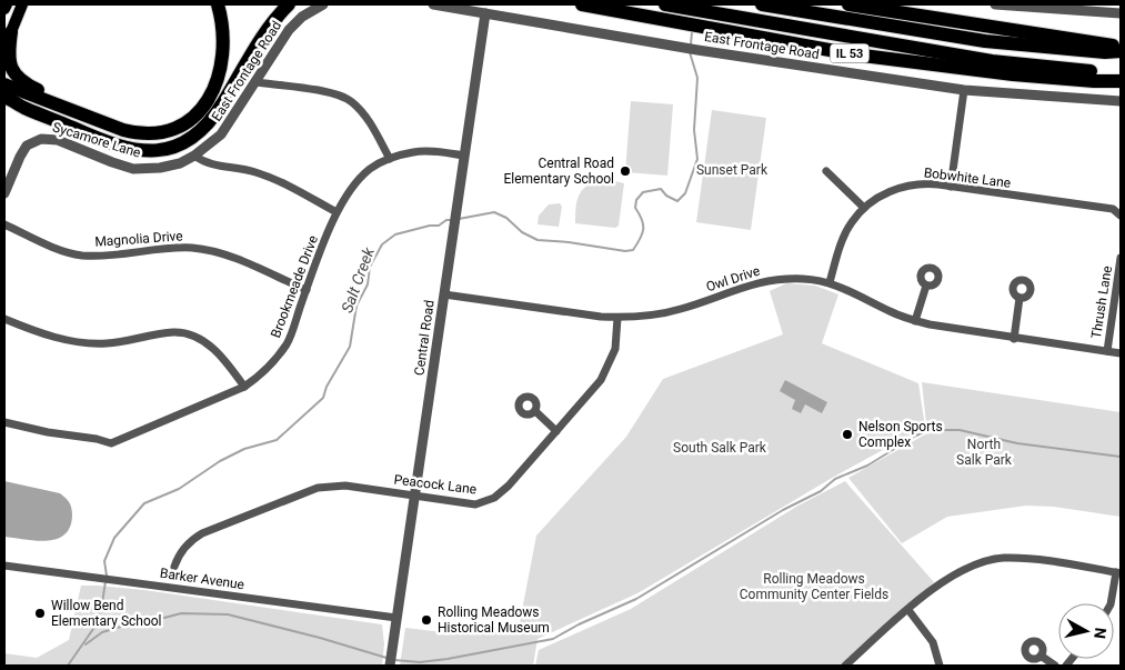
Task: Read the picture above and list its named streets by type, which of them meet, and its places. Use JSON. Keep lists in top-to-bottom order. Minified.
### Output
{"streets":{"highway":["IL 53"],"street":["East Frontage Road","Sycamore Lane","Bobwhite Lane","Magnolia Drive","Owl Drive","Brookmeade Drive","Thrush Lane","Central Road","Peacock Lane","Barker Avenue"]},"crossings":[["East Frontage Road","Sycamore Lane"],["East Frontage Road","Central Road"],["Bobwhite Lane","Owl Drive"],["Magnolia Drive","Brookmeade Drive"],["Owl Drive","Thrush Lane"],["Owl Drive","Central Road"],["Owl Drive","Peacock Lane"],["Brookmeade Drive","Central Road"],["Central Road","Peacock Lane"],["Central Road","Barker Avenue"]],"water":["Salt Creek"],"parks":["Sunset Park","North Salk Park","South Salk Park","Rolling Meadows Community Center Fields"],"places":["Central Road Elementary School","Nelson Sports Complex","Willow Bend Elementary School","Rolling Meadows Historical Museum"],"north":"right"}
